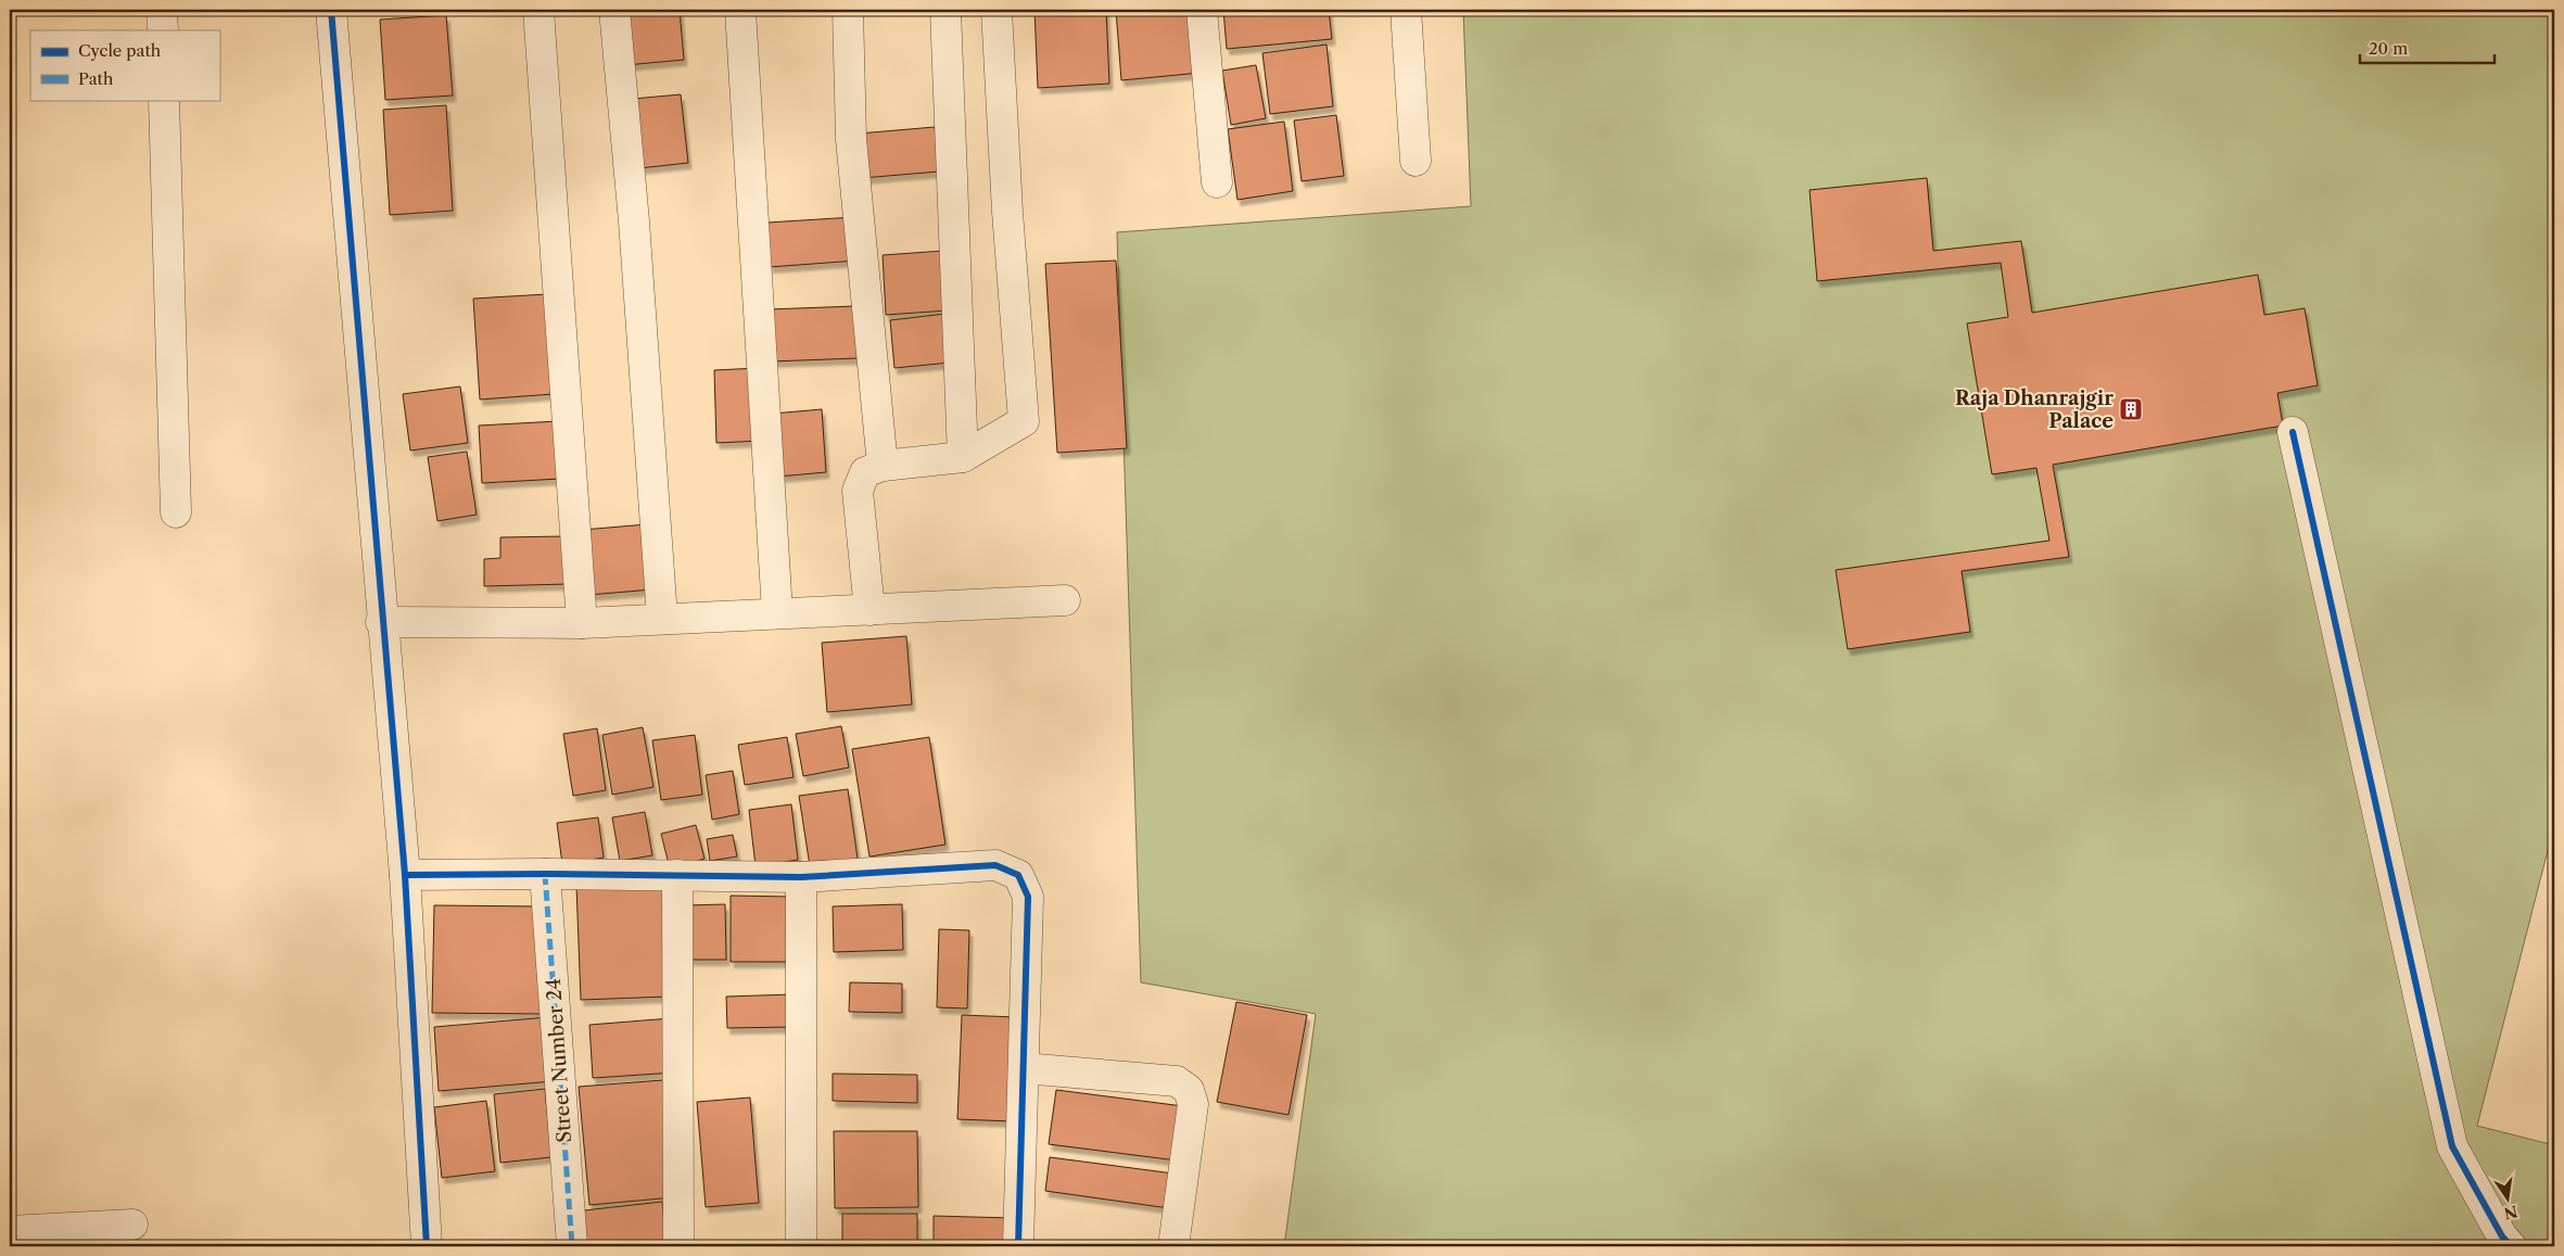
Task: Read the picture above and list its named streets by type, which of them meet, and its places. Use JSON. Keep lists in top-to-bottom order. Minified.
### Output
{"streets":{"street":["Street Number 24"]},"places":{"building":["Raja Dhanrajgir Palace"]},"legend":["Cycle path","Path"],"scale_bar":"20 m","north":"bottom"}
